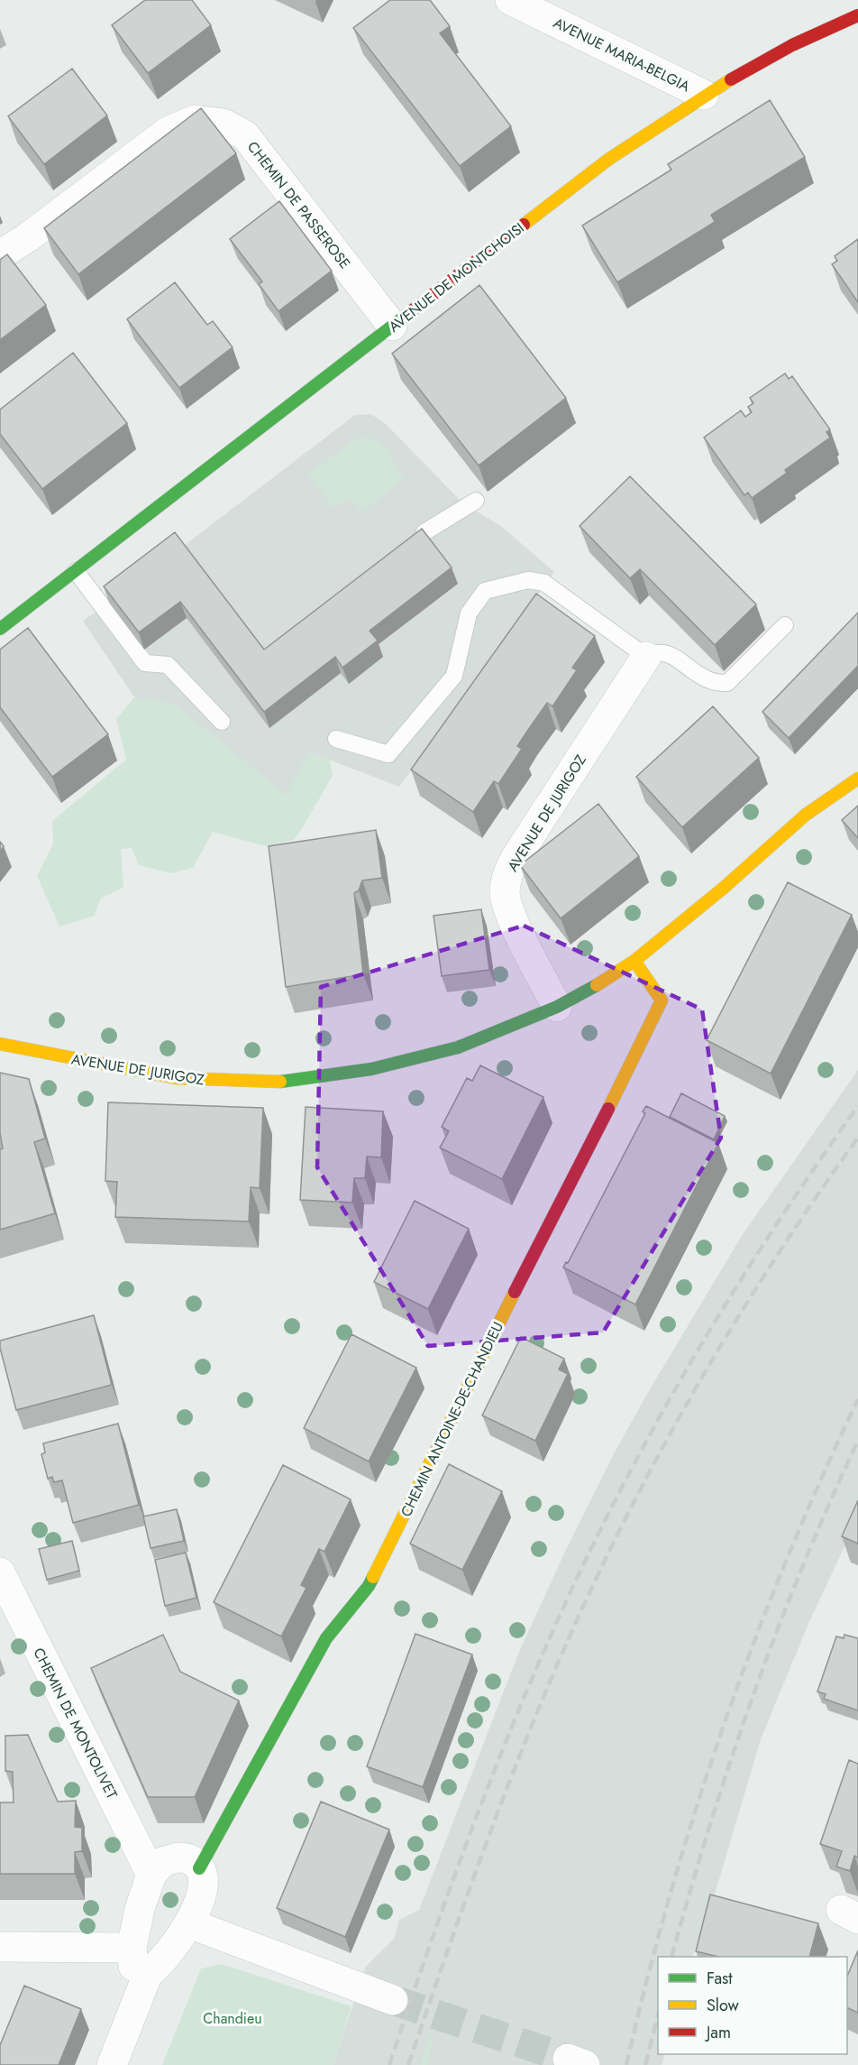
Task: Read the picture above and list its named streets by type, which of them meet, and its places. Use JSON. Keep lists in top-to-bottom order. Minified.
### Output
{"streets":{"street":["AVENUE MARIA-BELGIA","CHEMIN DE PASSEROSE","AVENUE DE MONTCHOISI","AVENUE DE JURIGOZ","CHEMIN ANTOINE-DE-CHANDIEU","CHEMIN DE MONTOLIVET"]},"crossings":[["AVENUE MARIA-BELGIA","AVENUE DE MONTCHOISI"],["CHEMIN DE PASSEROSE","AVENUE DE MONTCHOISI"],["AVENUE DE JURIGOZ","CHEMIN ANTOINE-DE-CHANDIEU"]],"parks":["Chandieu"],"legend":["Fast","Slow","Jam"]}
